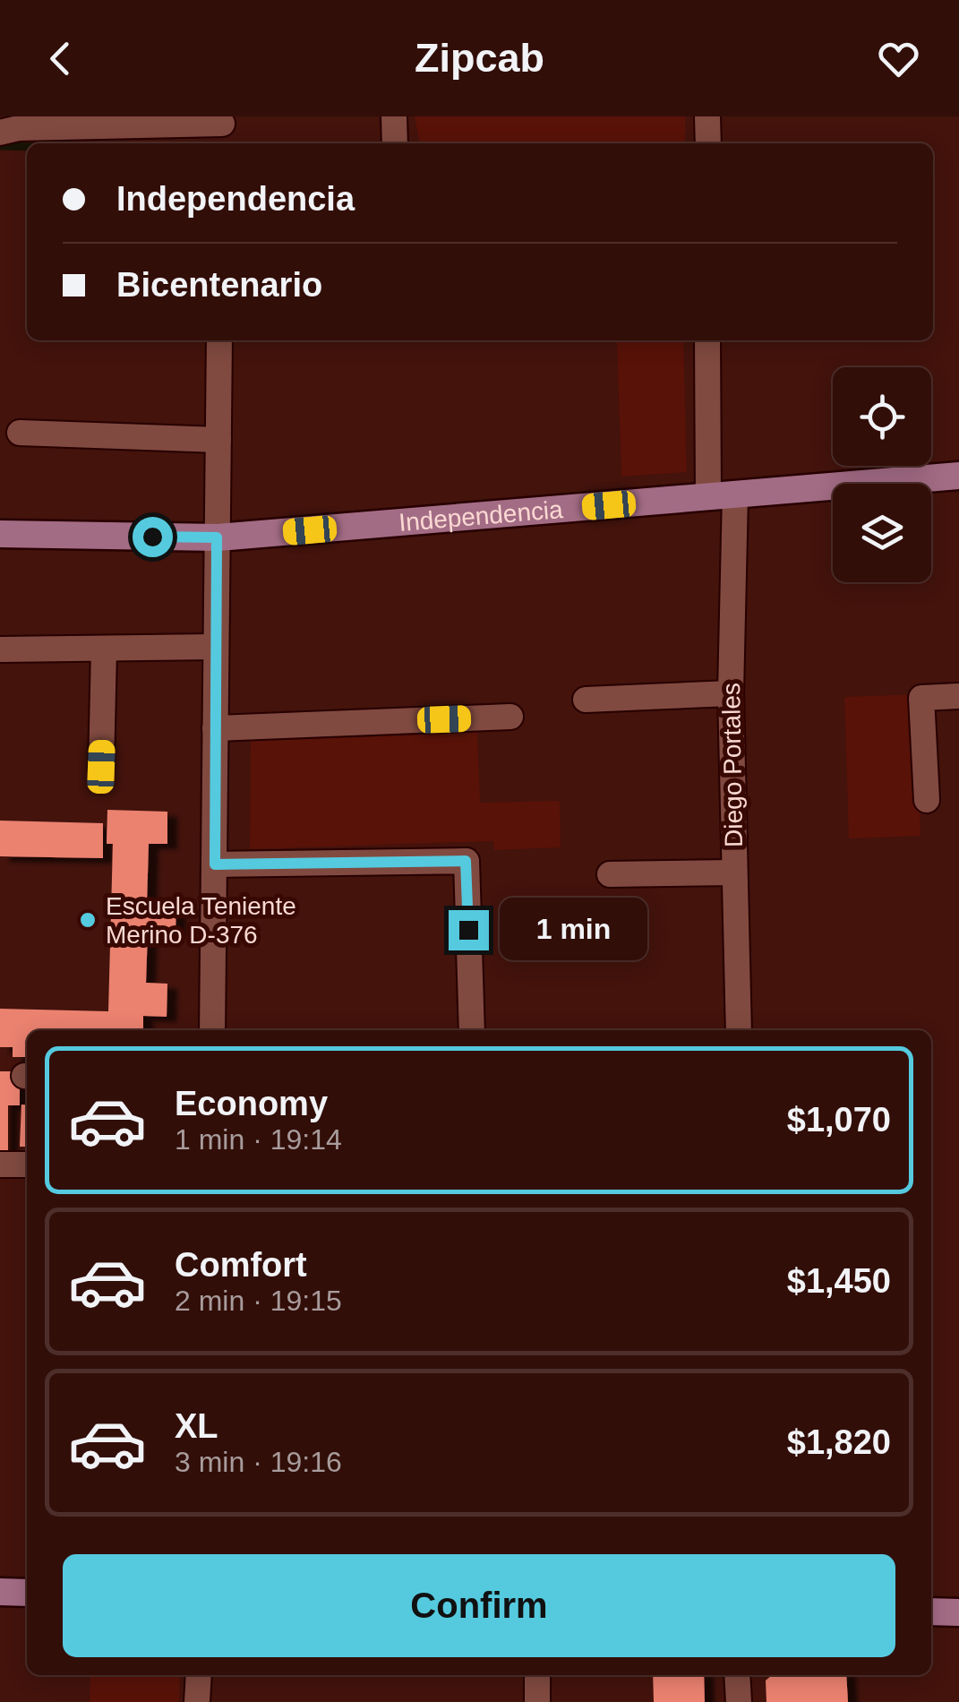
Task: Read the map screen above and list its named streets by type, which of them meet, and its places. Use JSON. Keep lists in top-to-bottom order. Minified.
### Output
{"streets":{"main road":["Independencia"],"street":["Diego Portales"]},"crossings":[["Independencia","Diego Portales"]],"places":["Escuela Teniente Merino D-376"],"page":{"header":"Zipcab","banner":["Independencia","Bicentenario"],"bubble":"1 min","list":[{"name":"Economy","note":"1 min · 19:14","value":"$1,070"},{"name":"Comfort","note":"2 min · 19:15","value":"$1,450"},{"name":"XL","note":"3 min · 19:16","value":"$1,820"}],"buttons":"Confirm"}}
